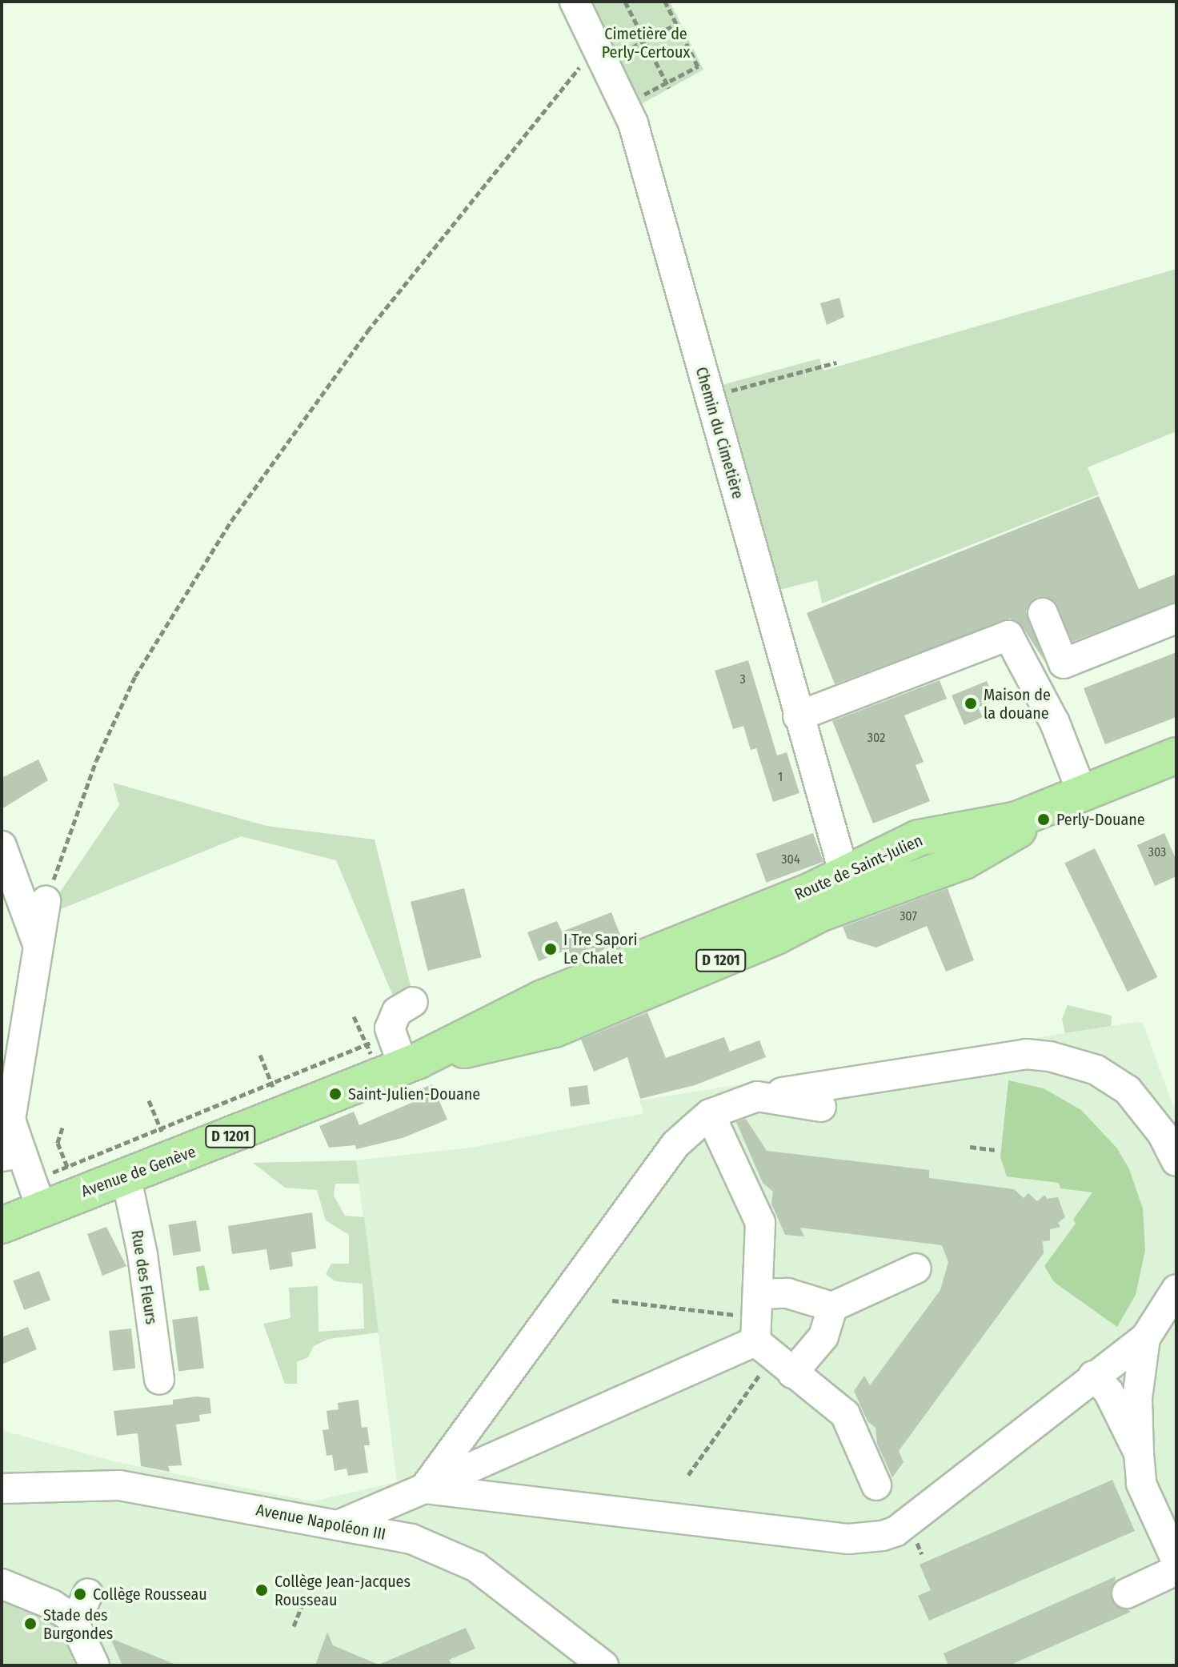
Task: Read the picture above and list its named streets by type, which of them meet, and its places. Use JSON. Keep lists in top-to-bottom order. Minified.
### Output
{"streets":{"main road":["Route de Saint-Julien","D 1201","Avenue de Genève"],"street":["Chemin du Cimetière","Rue des Fleurs","Avenue Napoléon III"]},"crossings":[["Chemin du Cimetière","Route de Saint-Julien"],["Route de Saint-Julien","Avenue de Genève"],["Avenue de Genève","Rue des Fleurs"]],"parks":["Cimetière de Perly-Certoux"],"places":["Maison de la douane","Perly-Douane","I Tre Sapori Le Chalet","Saint-Julien-Douane","Collège Jean-Jacques Rousseau","Collège Rousseau","Stade des Burgondes"],"house_numbers":["3","302","1","303","304","307"]}
